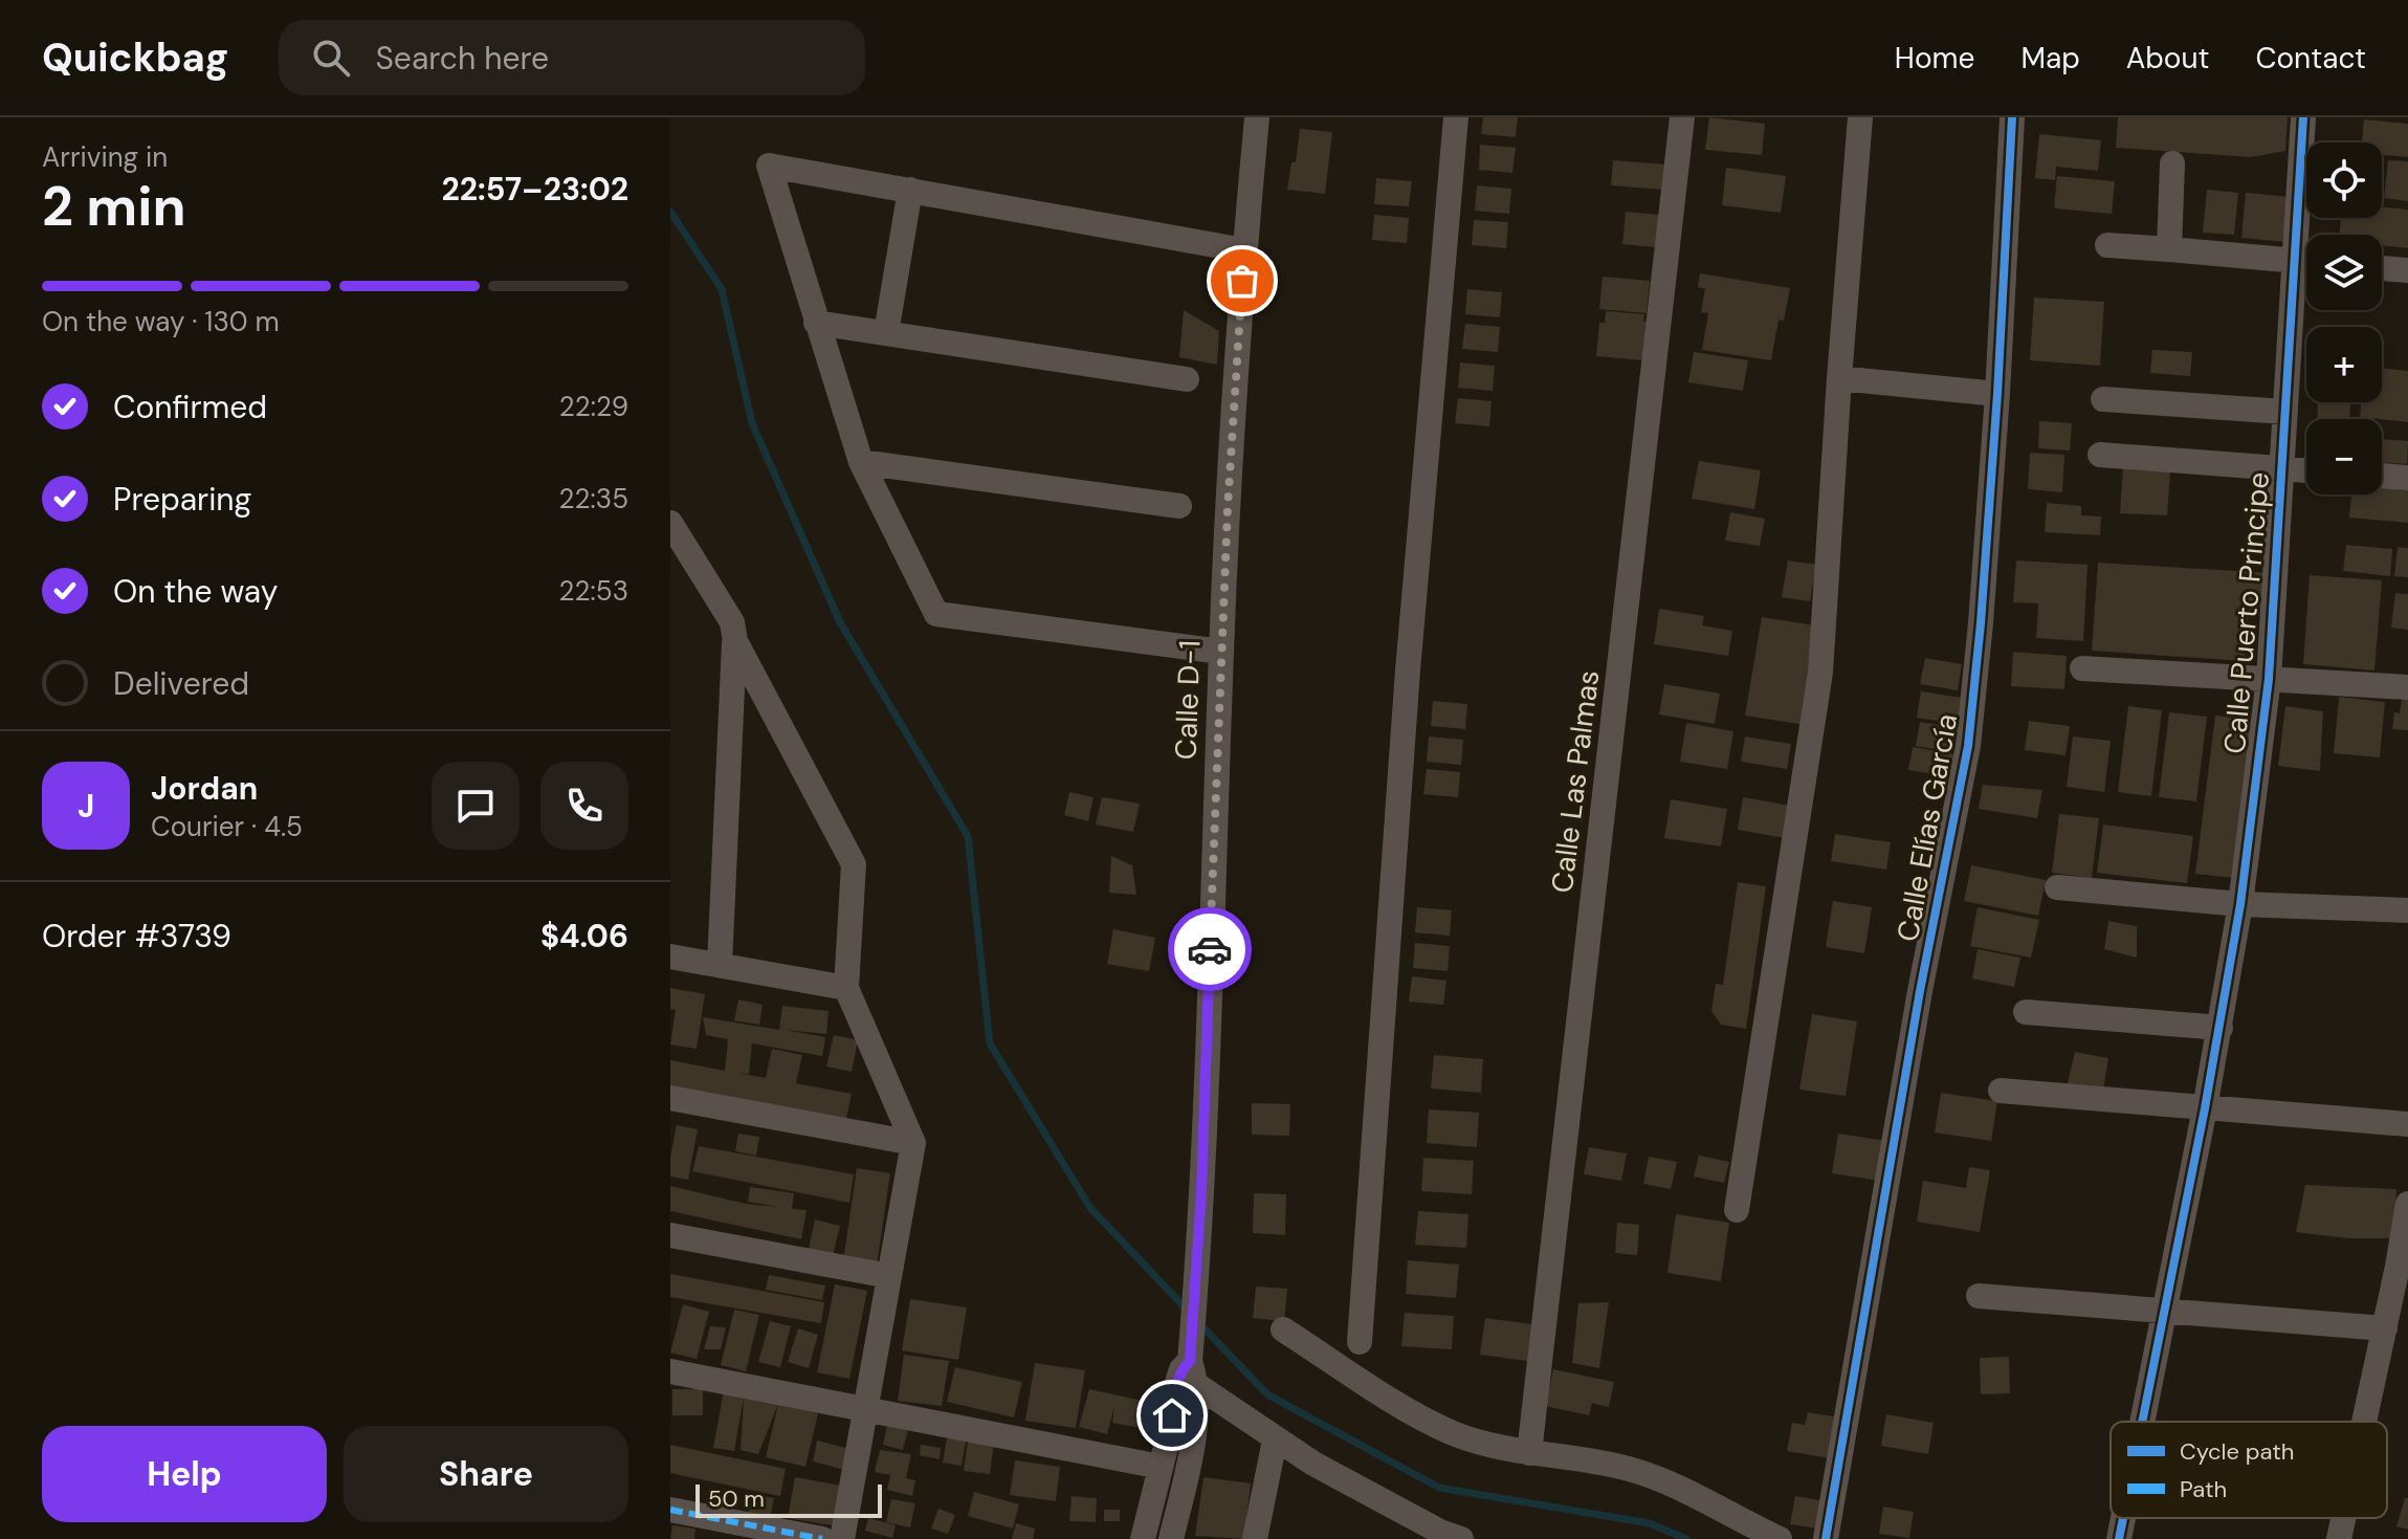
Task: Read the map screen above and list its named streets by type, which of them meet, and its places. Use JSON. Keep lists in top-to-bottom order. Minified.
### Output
{"streets":{"street":["Calle Puerto Principe","Calle D-1","Calle Las Palmas","Calle Elías García"]},"legend":["Cycle path","Path"],"scale_bar":"50 m","page":{"header":"Quickbag","search":"Search here","nav":["Home","Map","About","Contact"],"heading":["2 min","Arriving in","22:57–23:02"],"panel":["Jordan","Courier · 4.5","Order #3739","$4.06"],"map_buttons":["+","−"],"bar":"On the way · 130 m","list":[["Confirmed","22:29"],["Preparing","22:35"],["On the way","22:53"],"Delivered"],"round":"J","buttons":["Help","Share"],"scale":"50 m"}}
